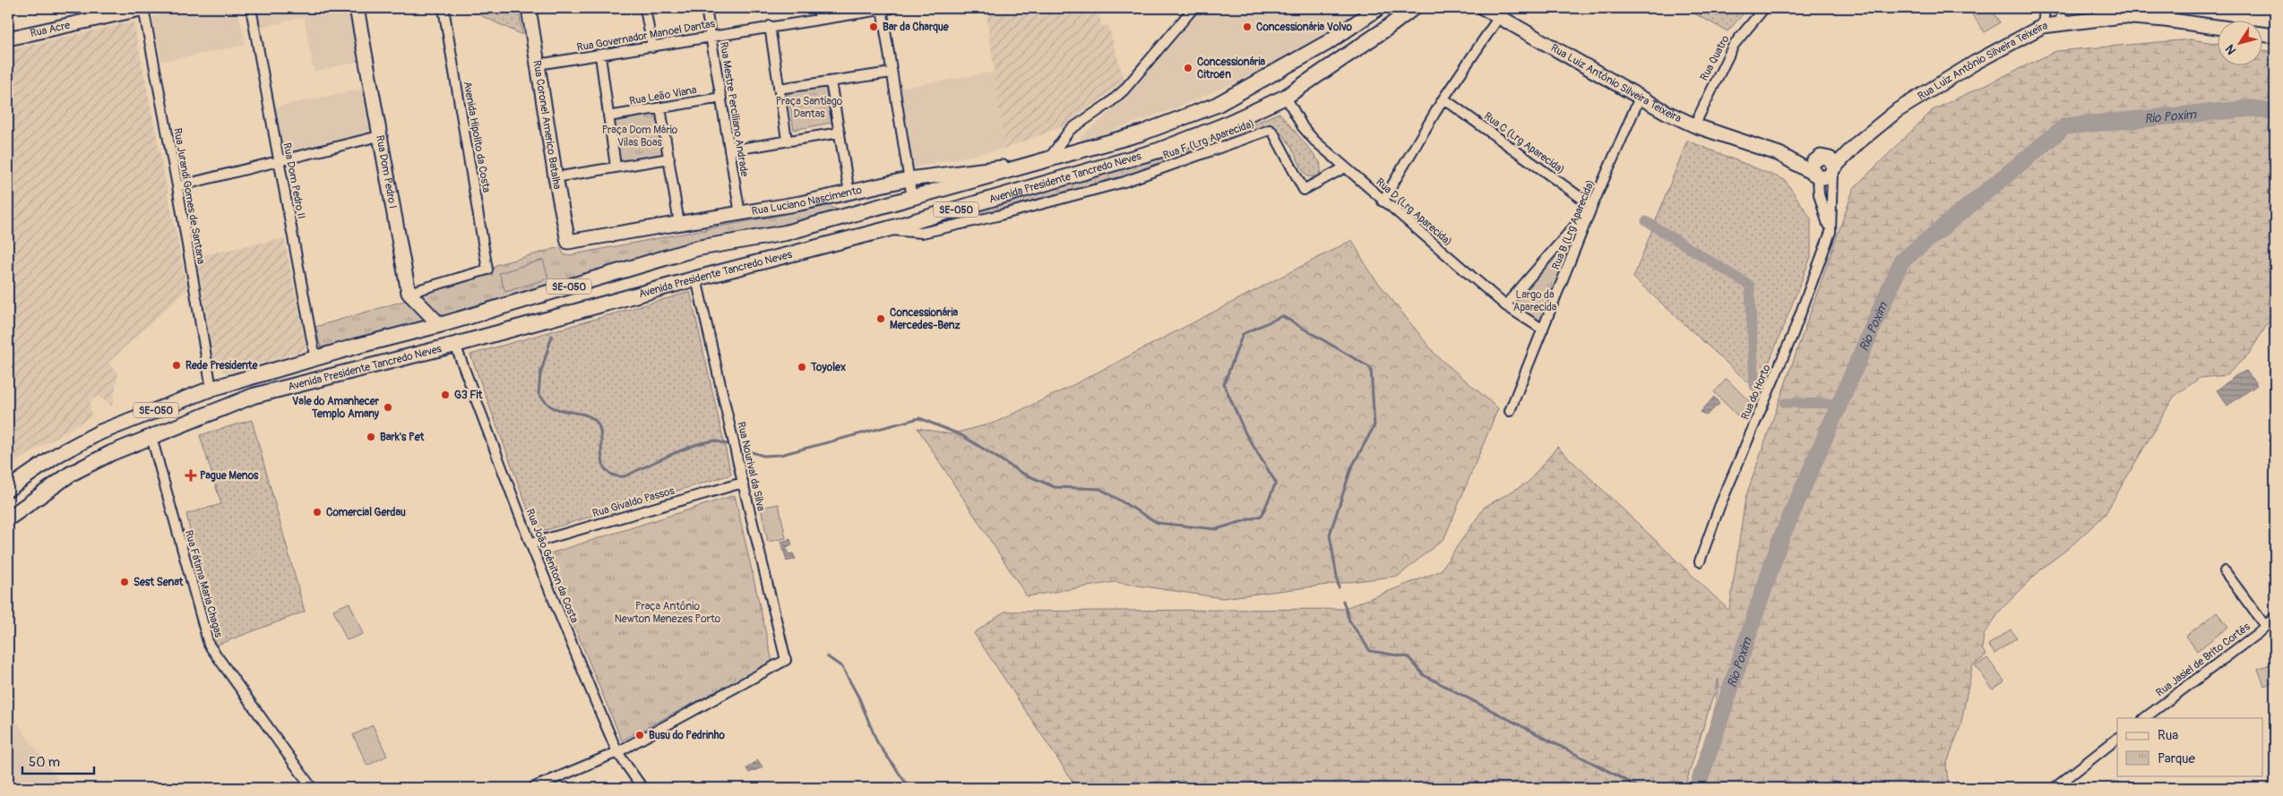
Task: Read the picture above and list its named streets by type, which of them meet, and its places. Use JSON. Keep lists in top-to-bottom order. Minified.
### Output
{"streets":{"main road":["Avenida Presidente Tancredo Neves","SE-050"],"street":["Rua Acre","Rua Governador Manoel Dantas","Rua Quatro","Rua Luiz Antônio Silveira Teixeira","Rua Leão Viana","Rua Mestre Perciliano Andrade","Rua Coronel Americo Batalha","Avenida Hipolito da Costa","Rua F (Lrg Aparecida)","Rua C (Lrg Aparecida)","Rua Dom Pedro I","Rua Dom Pedro II","Rua Jurandi Gomes de Santana","Rua Luciano Nascimento","Rua D (Lrg Aparecida)","Rua B (Lrg Aparecida)","Rua do Horto","Rua Nourival da Silva","Rua Givaldo Passos","Rua João Gêniton da Costa","Rua Fátima Maria Chagas","Rua Jasiel de Brito Cortês"]},"crossings":[["Rua Acre","Rua Jurandi Gomes de Santana"],["Rua Governador Manoel Dantas","Rua Mestre Perciliano Andrade"],["Rua Governador Manoel Dantas","Rua Coronel Americo Batalha"],["Rua Quatro","Rua Luiz Antônio Silveira Teixeira"],["Rua Luiz Antônio Silveira Teixeira","Rua B (Lrg Aparecida)"],["Rua Leão Viana","Rua Mestre Perciliano Andrade"],["Rua Mestre Perciliano Andrade","Rua Luciano Nascimento"],["Rua Coronel Americo Batalha","Rua Luciano Nascimento"],["Avenida Hipolito da Costa","Rua Dom Pedro I"],["Rua F (Lrg Aparecida)","Avenida Presidente Tancredo Neves"],["Rua F (Lrg Aparecida)","Rua D (Lrg Aparecida)"],["Rua C (Lrg Aparecida)","Rua B (Lrg Aparecida)"],["Avenida Presidente Tancredo Neves","Rua Dom Pedro II"],["Avenida Presidente Tancredo Neves","Rua Jurandi Gomes de Santana"],["Avenida Presidente Tancredo Neves","Rua Luciano Nascimento"],["Avenida Presidente Tancredo Neves","Rua D (Lrg Aparecida)"],["Avenida Presidente Tancredo Neves","Rua Nourival da Silva"],["Avenida Presidente Tancredo Neves","Rua João Gêniton da Costa"],["Avenida Presidente Tancredo Neves","Rua Fátima Maria Chagas"],["Rua D (Lrg Aparecida)","Rua B (Lrg Aparecida)"],["Rua Nourival da Silva","Rua Givaldo Passos"],["Rua Nourival da Silva","Rua João Gêniton da Costa"],["Rua Givaldo Passos","Rua João Gêniton da Costa"]],"water":["Rio Poxim"],"parks":["Praça Santiago Dantas","Praça Dom Mário Vilas Boas","Largo da Aparecida","Praça Antônio Newton Menezes Porto"],"places":{"other":["Bar da Charque","Concessionária Volvo","Concessionária Citroën","Concessionária Mercedes-Benz","Rede Presidente","Toyolex","G3 Fit","Vale do Amanhecer Templo Amany","Bark's Pet","Comercial Gerdau","Sest Senat","Busu do Pedrinho"],"health":["Pague Menos"]},"legend":["Rua","Parque"],"scale_bar":"50 m","north":"bottom left"}
